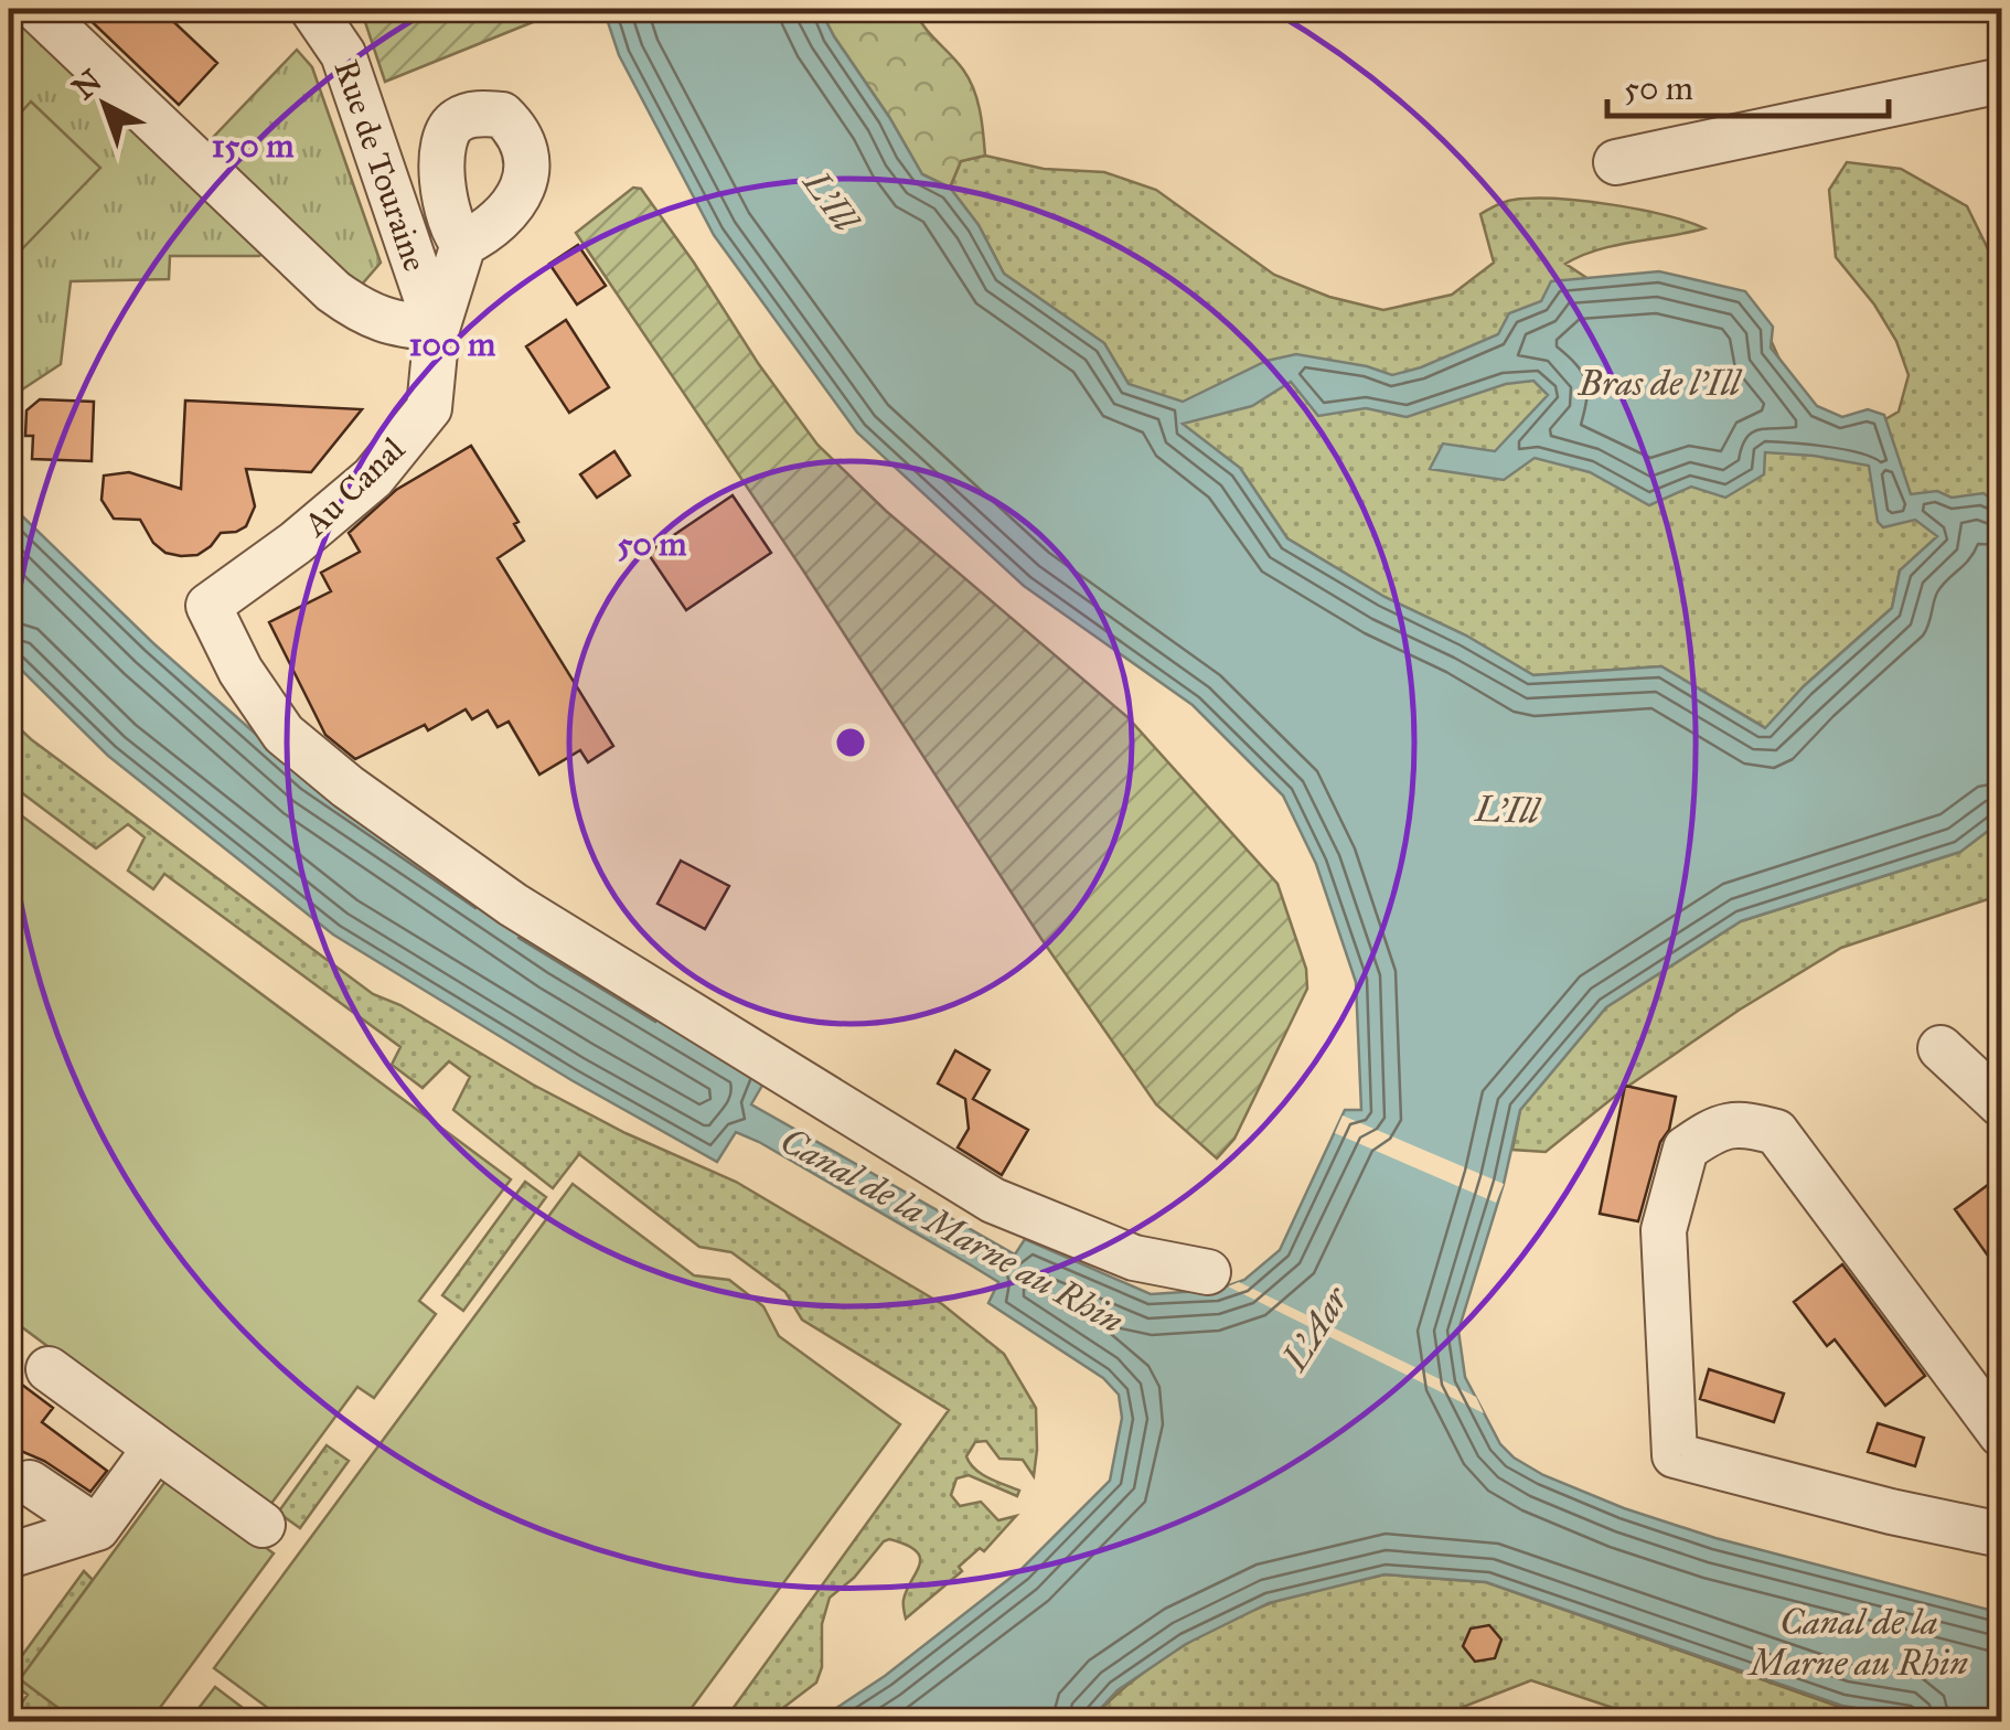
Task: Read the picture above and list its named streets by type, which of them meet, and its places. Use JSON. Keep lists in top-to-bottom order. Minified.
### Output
{"streets":{"street":["Rue de Touraine","Au Canal"]},"crossings":[["Rue de Touraine","Au Canal"]],"water":["L'Ill","Bras de l'Ill","Canal de la Marne au Rhin","L'Aar"],"scale_bar":"50 m","north":"top left","rings":["150 m","100 m","50 m"]}
